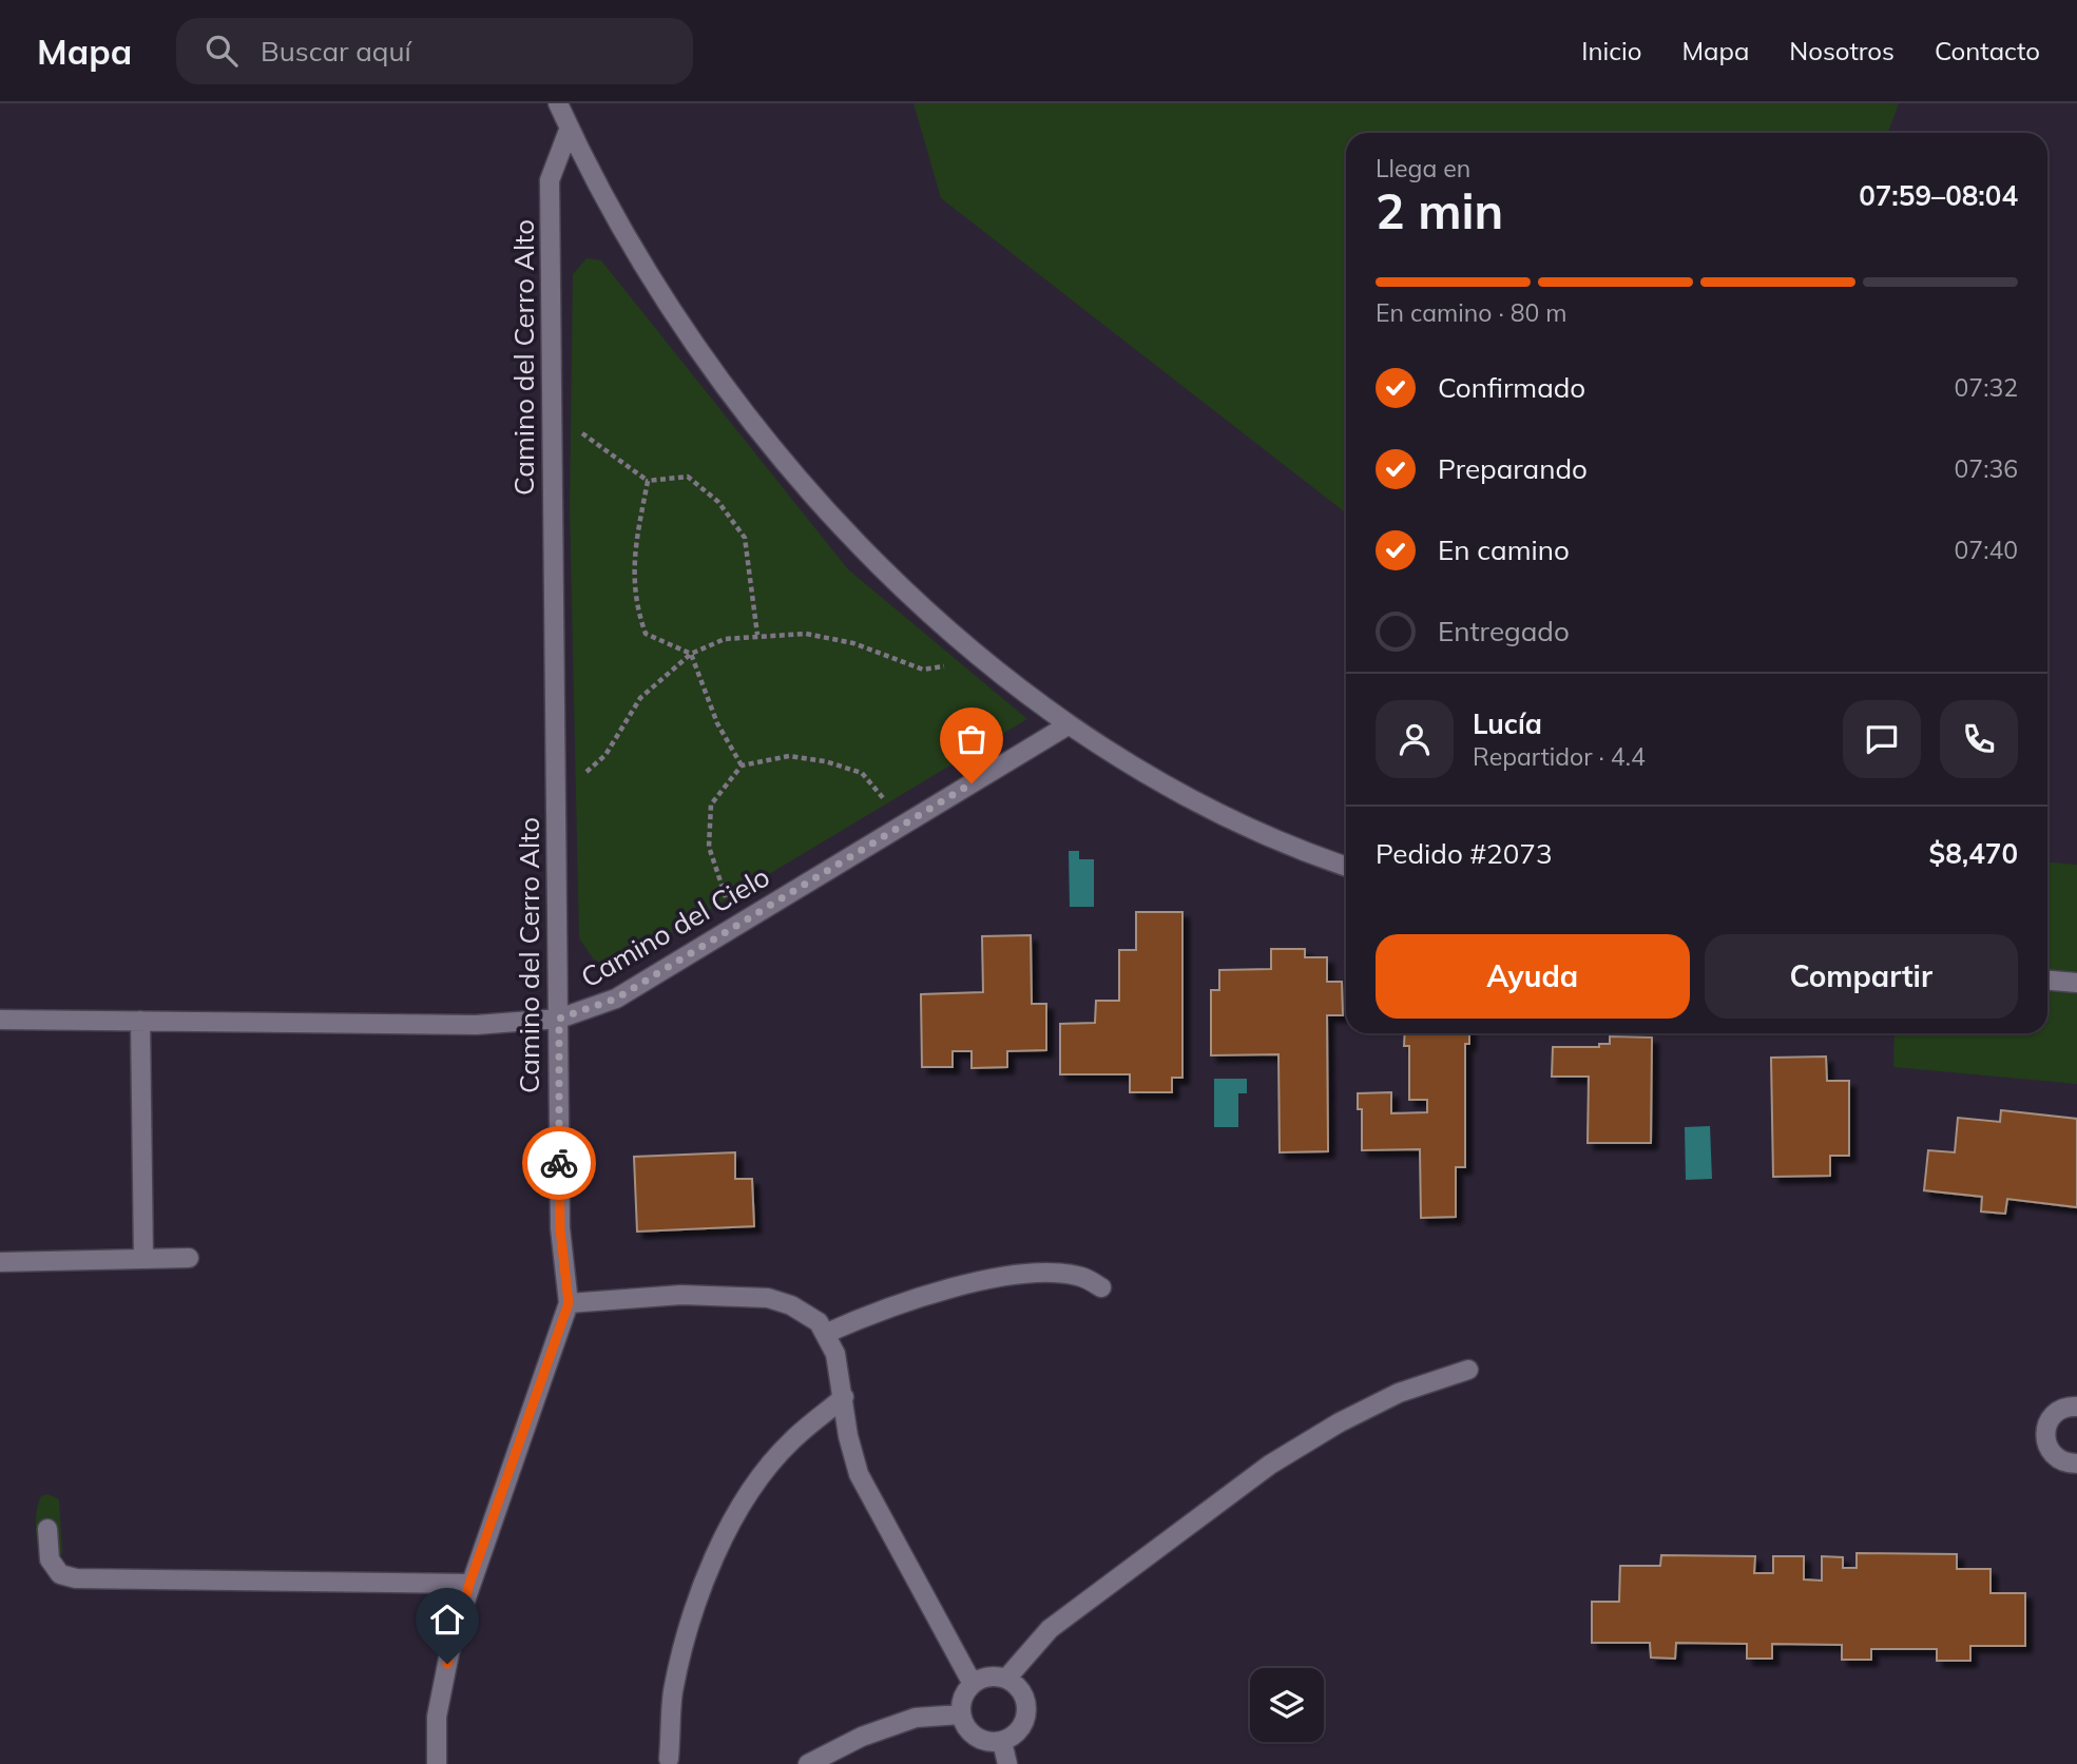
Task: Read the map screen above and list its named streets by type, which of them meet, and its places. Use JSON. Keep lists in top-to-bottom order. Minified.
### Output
{"streets":{"street":["Camino del Cerro Alto","Camino del Cielo"]},"crossings":[["Camino del Cerro Alto","Camino del Cielo"]],"page":{"header":"Mapa","search":"Buscar aquí","nav":["Inicio","Mapa","Nosotros","Contacto"],"heading":["2 min","Llega en","07:59–08:04"],"panel":["Lucía","Repartidor · 4.4","Pedido #2073","$8,470"],"bar":"En camino · 80 m","list":[["Confirmado","07:32"],["Preparando","07:36"],["En camino","07:40"],"Entregado"],"buttons":["Ayuda","Compartir"]}}
